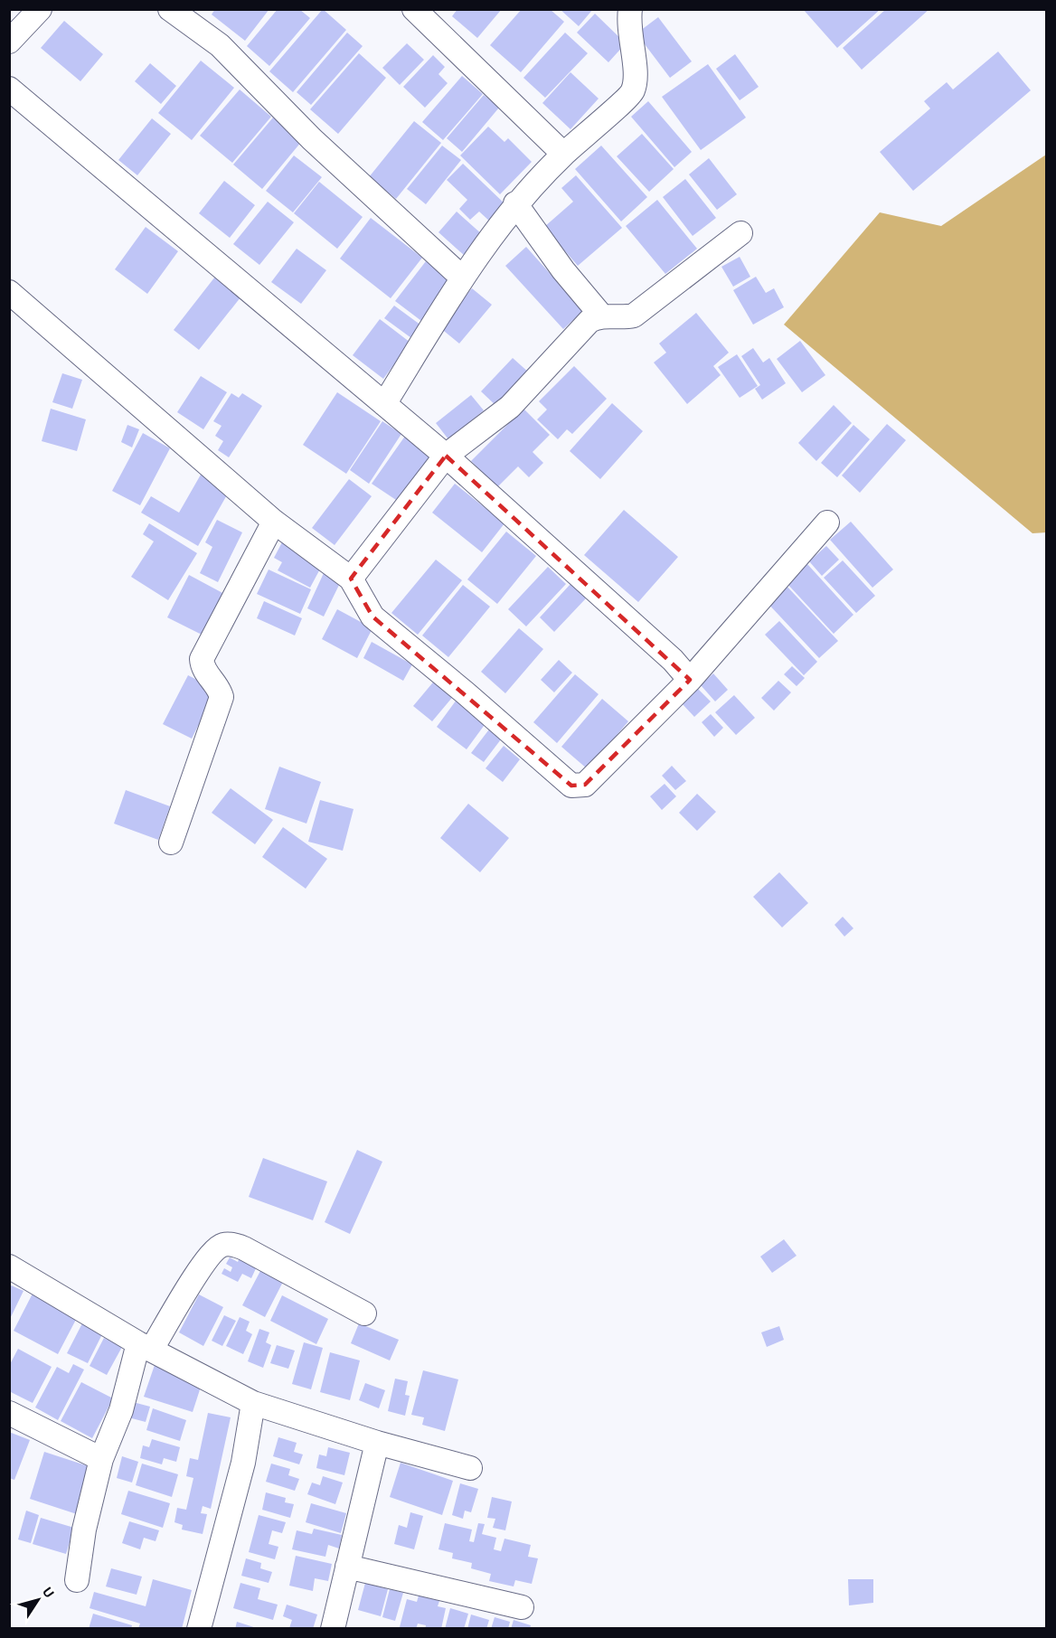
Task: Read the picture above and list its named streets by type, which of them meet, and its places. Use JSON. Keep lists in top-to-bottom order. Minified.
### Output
{"north":"top right"}
